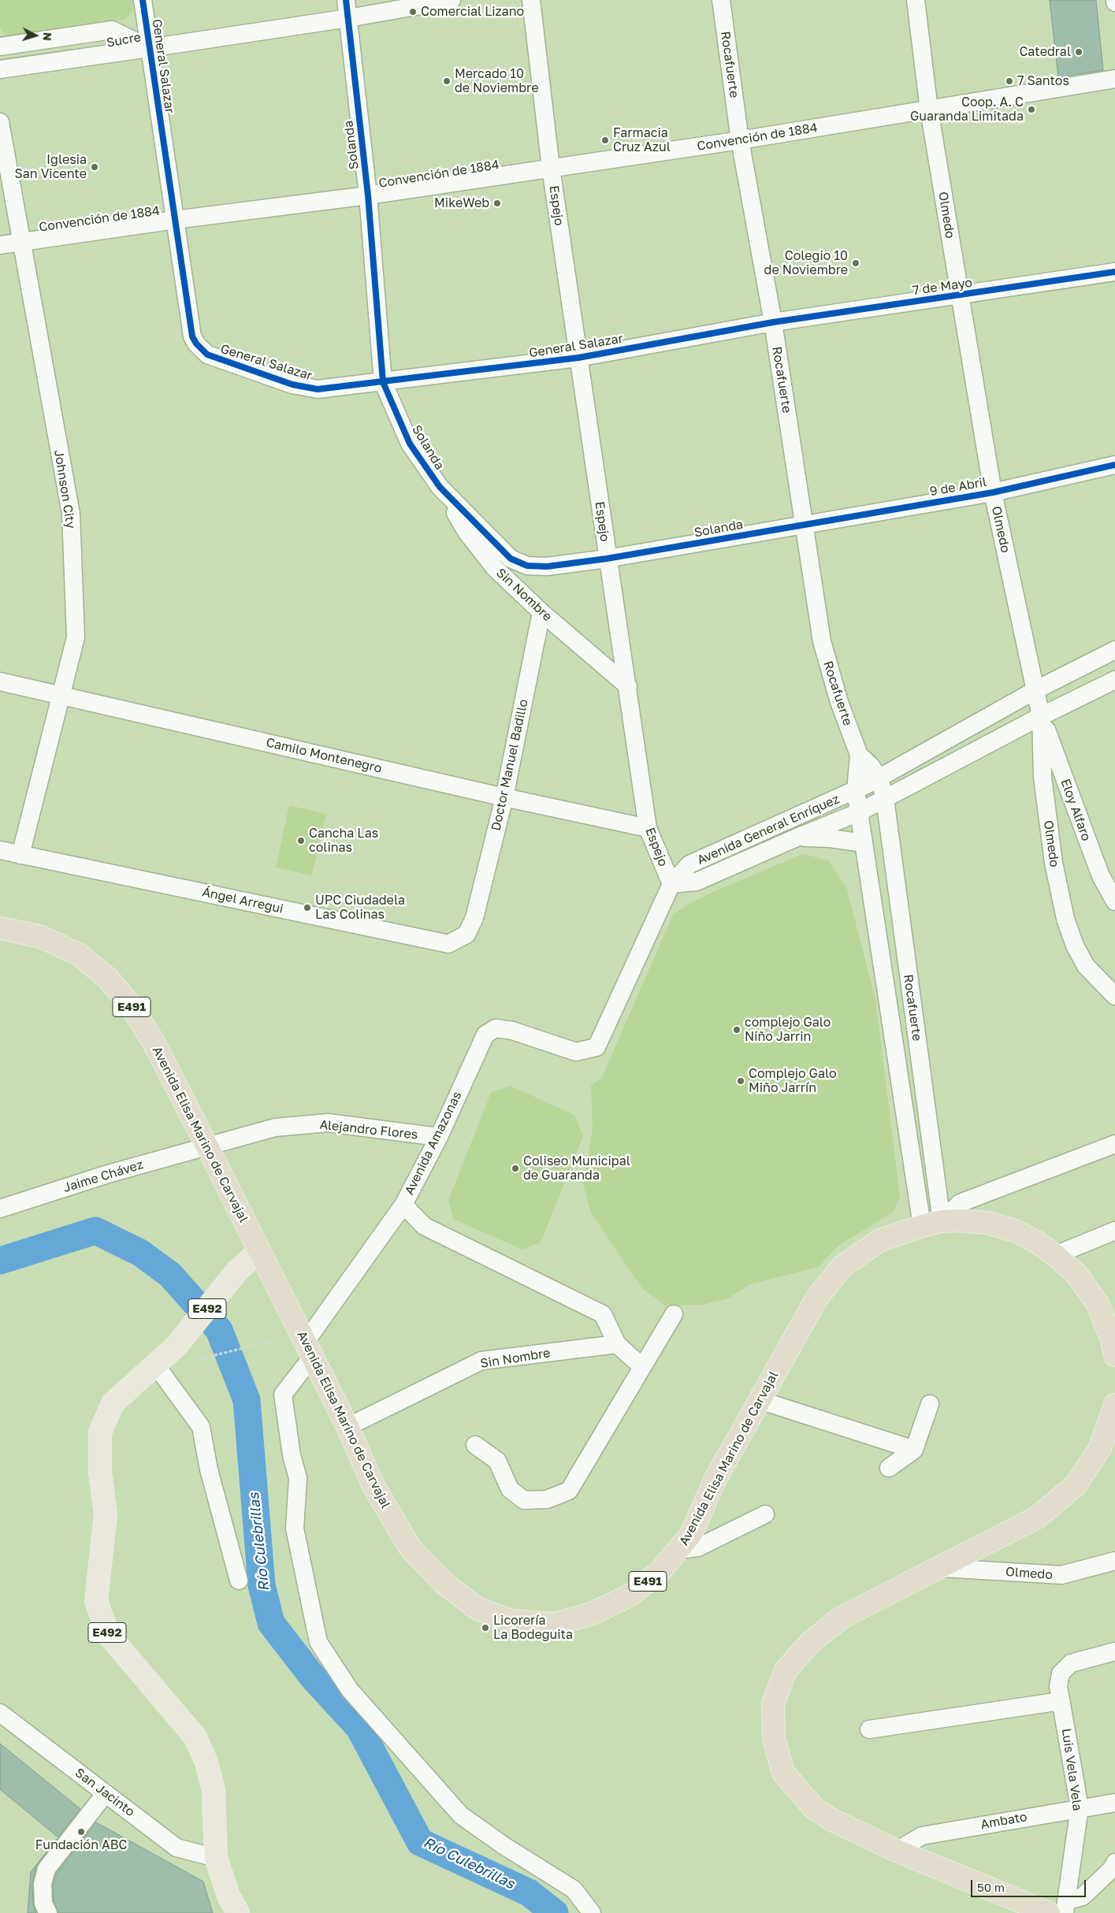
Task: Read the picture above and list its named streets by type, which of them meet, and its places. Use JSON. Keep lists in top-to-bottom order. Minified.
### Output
{"streets":{"highway":["E491","Avenida Elisa Marino de Carvajal"],"main road":["E492"],"street":["Sucre","Rocafuerte","General Salazar","Convención de 1884","Solanda","Espejo","Olmedo","7 de Mayo","9 de Abril","Johnson City","Sin Nombre","Camilo Montenegro","Doctor Manuel Badillo","Eloy Alfaro","Avenida General Enríquez","Ángel Arregui","Alejandro Flores","Avenida Amazonas","Jaime Chávez","Luis Vela Vela","San Jacinto","Ambato"]},"crossings":[["Sucre","General Salazar"],["Sucre","Solanda"],["Rocafuerte","General Salazar"],["Rocafuerte","Convención de 1884"],["Rocafuerte","Solanda"],["Rocafuerte","7 de Mayo"],["Rocafuerte","9 de Abril"],["Rocafuerte","Avenida General Enríquez"],["Rocafuerte","Avenida Elisa Marino de Carvajal"],["General Salazar","Convención de 1884"],["General Salazar","Solanda"],["General Salazar","Espejo"],["General Salazar","7 de Mayo"],["Convención de 1884","Solanda"],["Convención de 1884","Espejo"],["Convención de 1884","Olmedo"],["Convención de 1884","Johnson City"],["Solanda","Espejo"],["Solanda","9 de Abril"],["Solanda","Sin Nombre"],["Espejo","Sin Nombre"],["Espejo","Camilo Montenegro"],["Espejo","Avenida General Enríquez"],["Espejo","Avenida Amazonas"],["Olmedo","7 de Mayo"],["Olmedo","9 de Abril"],["Olmedo","Eloy Alfaro"],["Olmedo","Avenida General Enríquez"],["Johnson City","Camilo Montenegro"],["Johnson City","Ángel Arregui"],["Sin Nombre","Doctor Manuel Badillo"],["Sin Nombre","Avenida Elisa Marino de Carvajal"],["Camilo Montenegro","Doctor Manuel Badillo"],["Doctor Manuel Badillo","Ángel Arregui"],["Eloy Alfaro","Avenida General Enríquez"],["Avenida General Enríquez","Avenida Amazonas"],["Alejandro Flores","Avenida Elisa Marino de Carvajal"],["Alejandro Flores","Avenida Amazonas"],["Alejandro Flores","Jaime Chávez"],["Avenida Elisa Marino de Carvajal","Avenida Amazonas"],["Avenida Elisa Marino de Carvajal","Jaime Chávez"],["Avenida Elisa Marino de Carvajal","E492"],["E492","San Jacinto"],["Luis Vela Vela","Ambato"]],"water":["Río Culebrillas"],"places":["Comercial Lizano","Catedral","Mercado 10 de Noviembre","7 Santos","Coop. A. C Guaranda Limitada","Farmacia Cruz Azul","Iglesia San Vicente","MikeWeb","Colegio 10 de Noviembre","Cancha Las colinas","UPC Ciudadela Las Colinas","complejo Galo Niño Jarrin","Complejo Galo Miño Jarrín","Coliseo Municipal de Guaranda","Licorería La Bodeguita","Fundación ABC"],"scale_bar":"50 m","north":"right"}
